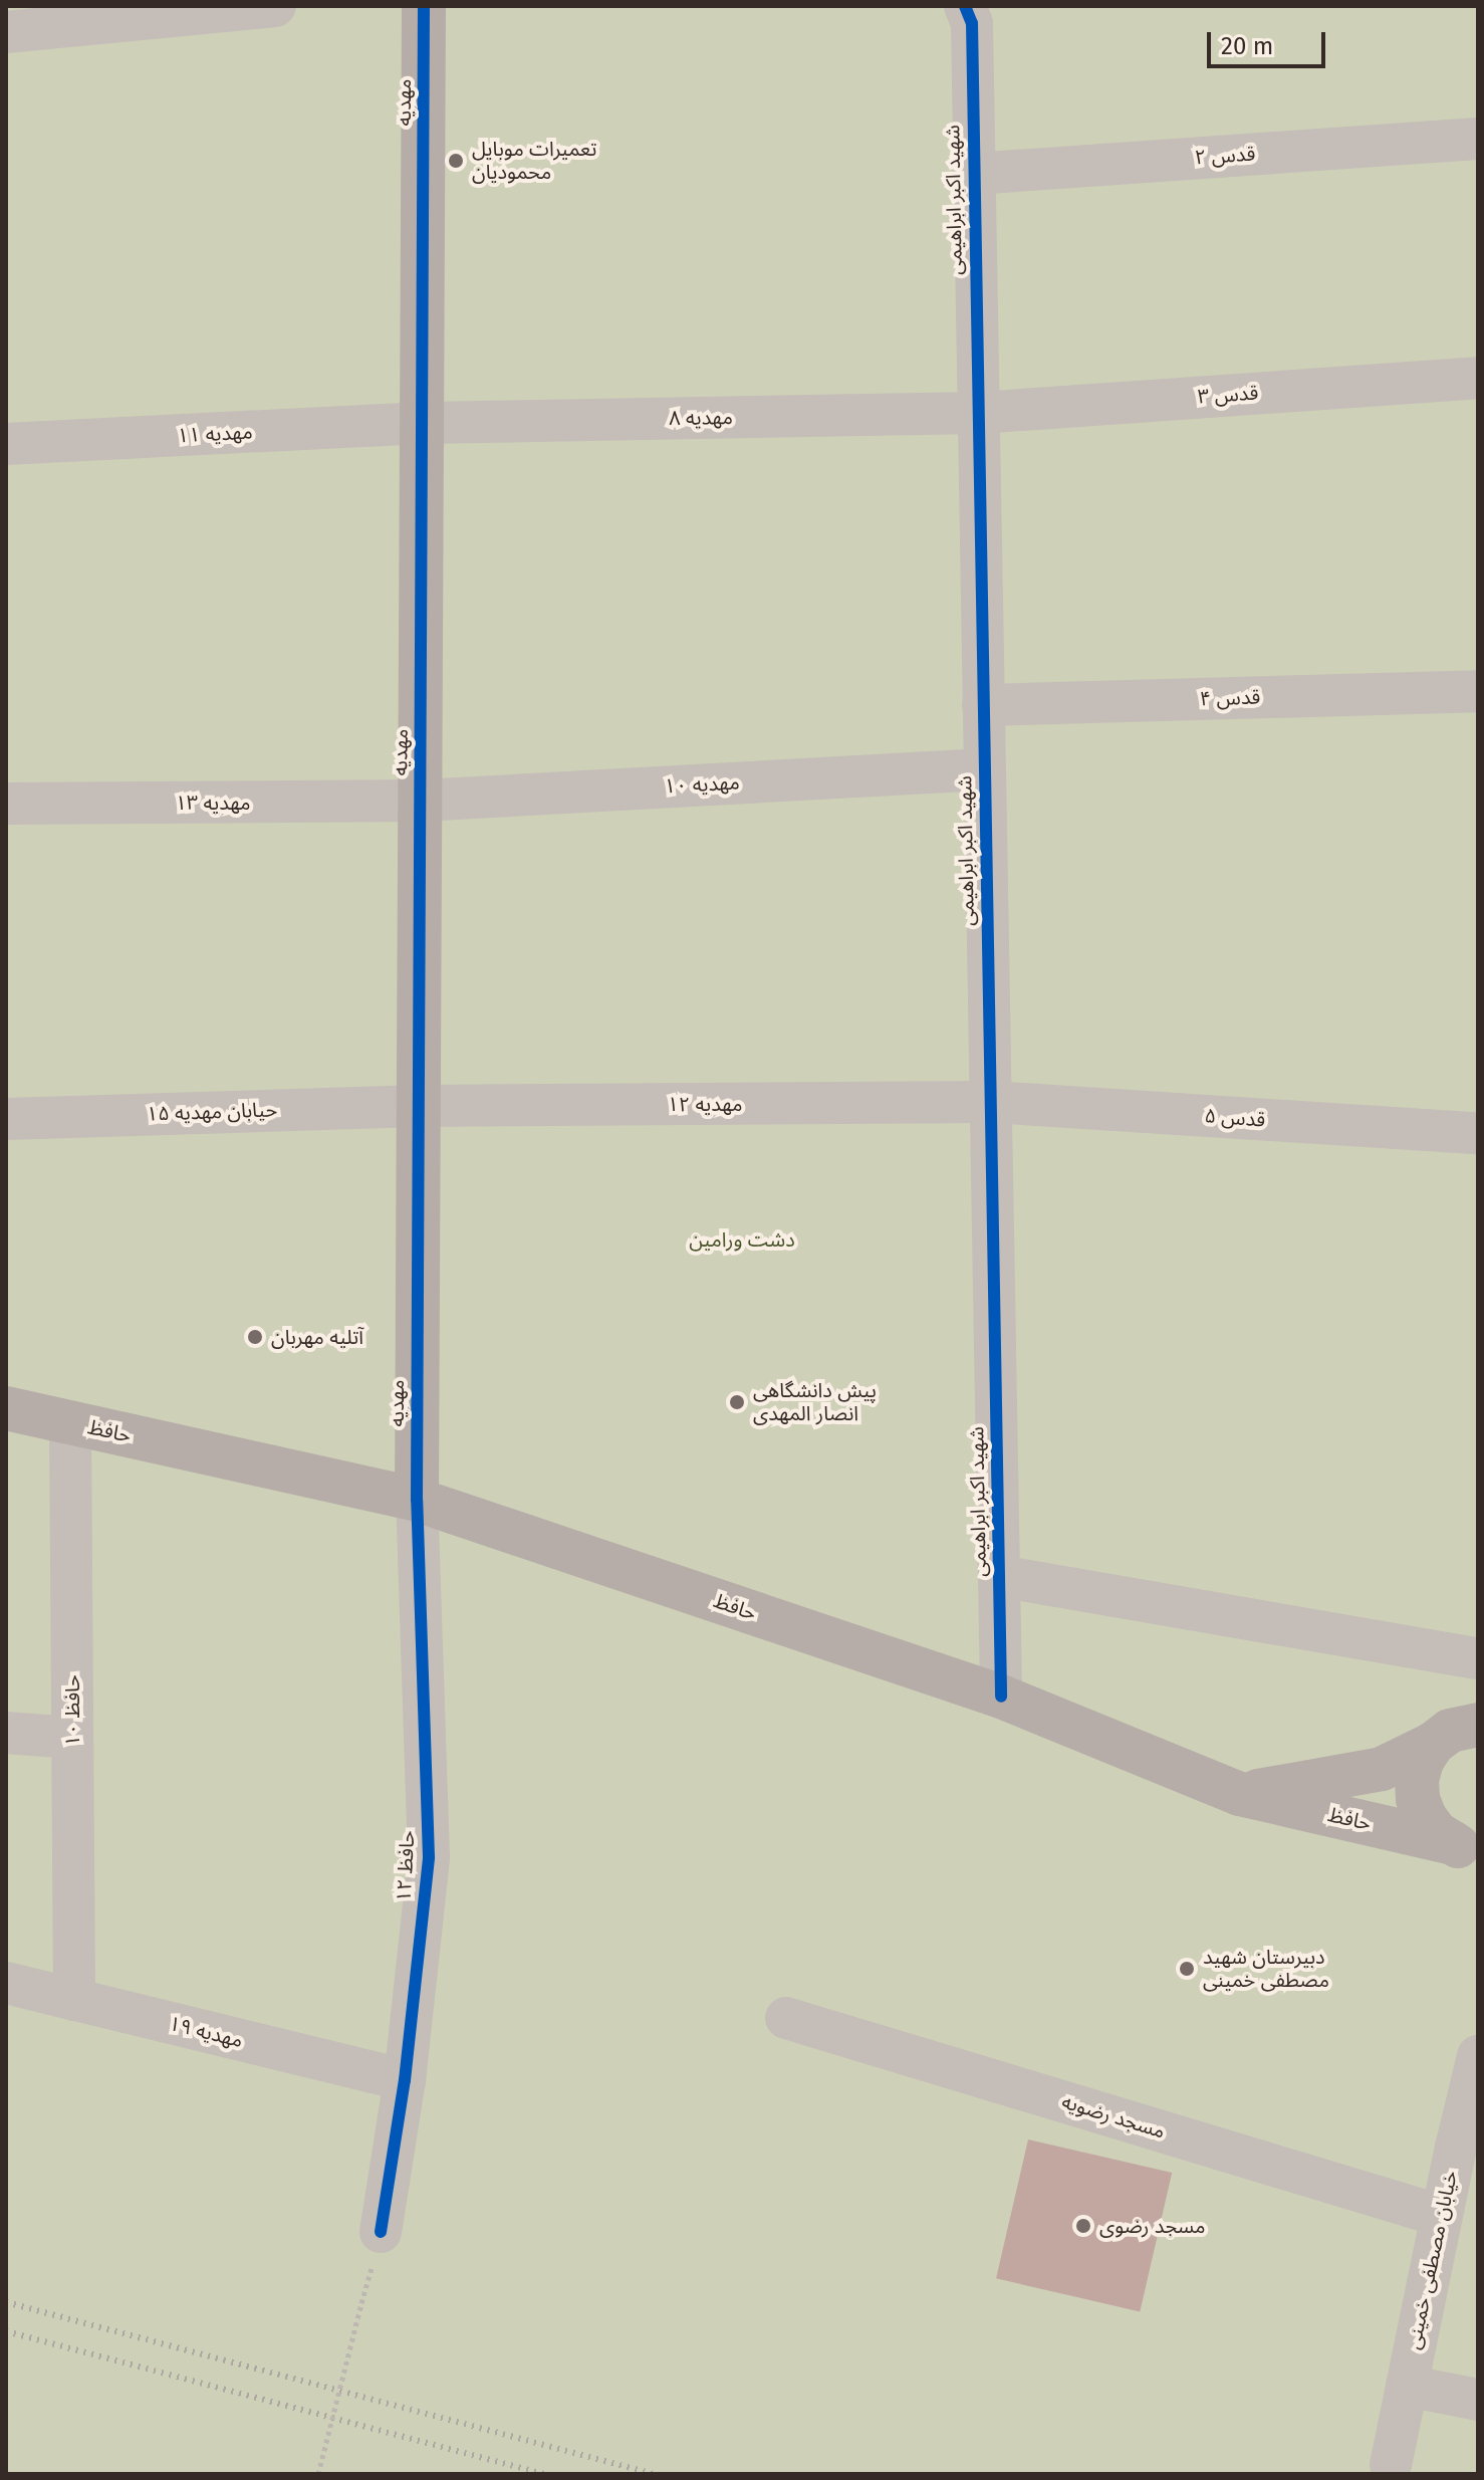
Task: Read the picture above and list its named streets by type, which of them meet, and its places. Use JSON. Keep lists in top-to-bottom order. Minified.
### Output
{"streets":{"street":["مهدیه","قدس ۲","شهید اکبر ابراهیمی","قدس ۳","مهدیه ۸","مهدیه ۱۱","قدس ۴","مهدیه ۱۰","مهدیه ۱۳","مهدیه ۱۲","حیابان مهدیه ۱۵","قدس ۵","حافظ","حافظ ۱۰","حافظ ۱۲","مهدیه ۱۹","مسجد رضویه","خیابان مصطفی خمینی"]},"crossings":[["مهدیه","مهدیه ۸"],["مهدیه","مهدیه ۱۱"],["مهدیه","مهدیه ۱۰"],["مهدیه","مهدیه ۱۳"],["مهدیه","مهدیه ۱۲"],["مهدیه","حیابان مهدیه ۱۵"],["مهدیه","حافظ"],["مهدیه","حافظ ۱۲"],["قدس ۲","شهید اکبر ابراهیمی"],["شهید اکبر ابراهیمی","قدس ۳"],["شهید اکبر ابراهیمی","مهدیه ۸"],["شهید اکبر ابراهیمی","قدس ۴"],["شهید اکبر ابراهیمی","مهدیه ۱۰"],["شهید اکبر ابراهیمی","مهدیه ۱۲"],["شهید اکبر ابراهیمی","قدس ۵"],["شهید اکبر ابراهیمی","حافظ"],["قدس ۳","مهدیه ۸"],["مهدیه ۸","مهدیه ۱۱"],["مهدیه ۱۰","مهدیه ۱۳"],["مهدیه ۱۲","حیابان مهدیه ۱۵"],["مهدیه ۱۲","قدس ۵"],["حافظ","حافظ ۱۰"],["حافظ","حافظ ۱۲"],["حافظ ۱۰","مهدیه ۱۹"],["حافظ ۱۲","مهدیه ۱۹"],["مسجد رضویه","خیابان مصطفی خمینی"]],"parks":["دشت ورامین"],"places":["تعمیرات موبایل محمودیان","آتلیه مهربان","پیش دانشگاهی انصار المهدی","دبیرستان شهید مصطفی خمینی","مسجد رضوی"],"scale_bar":"20 m"}
